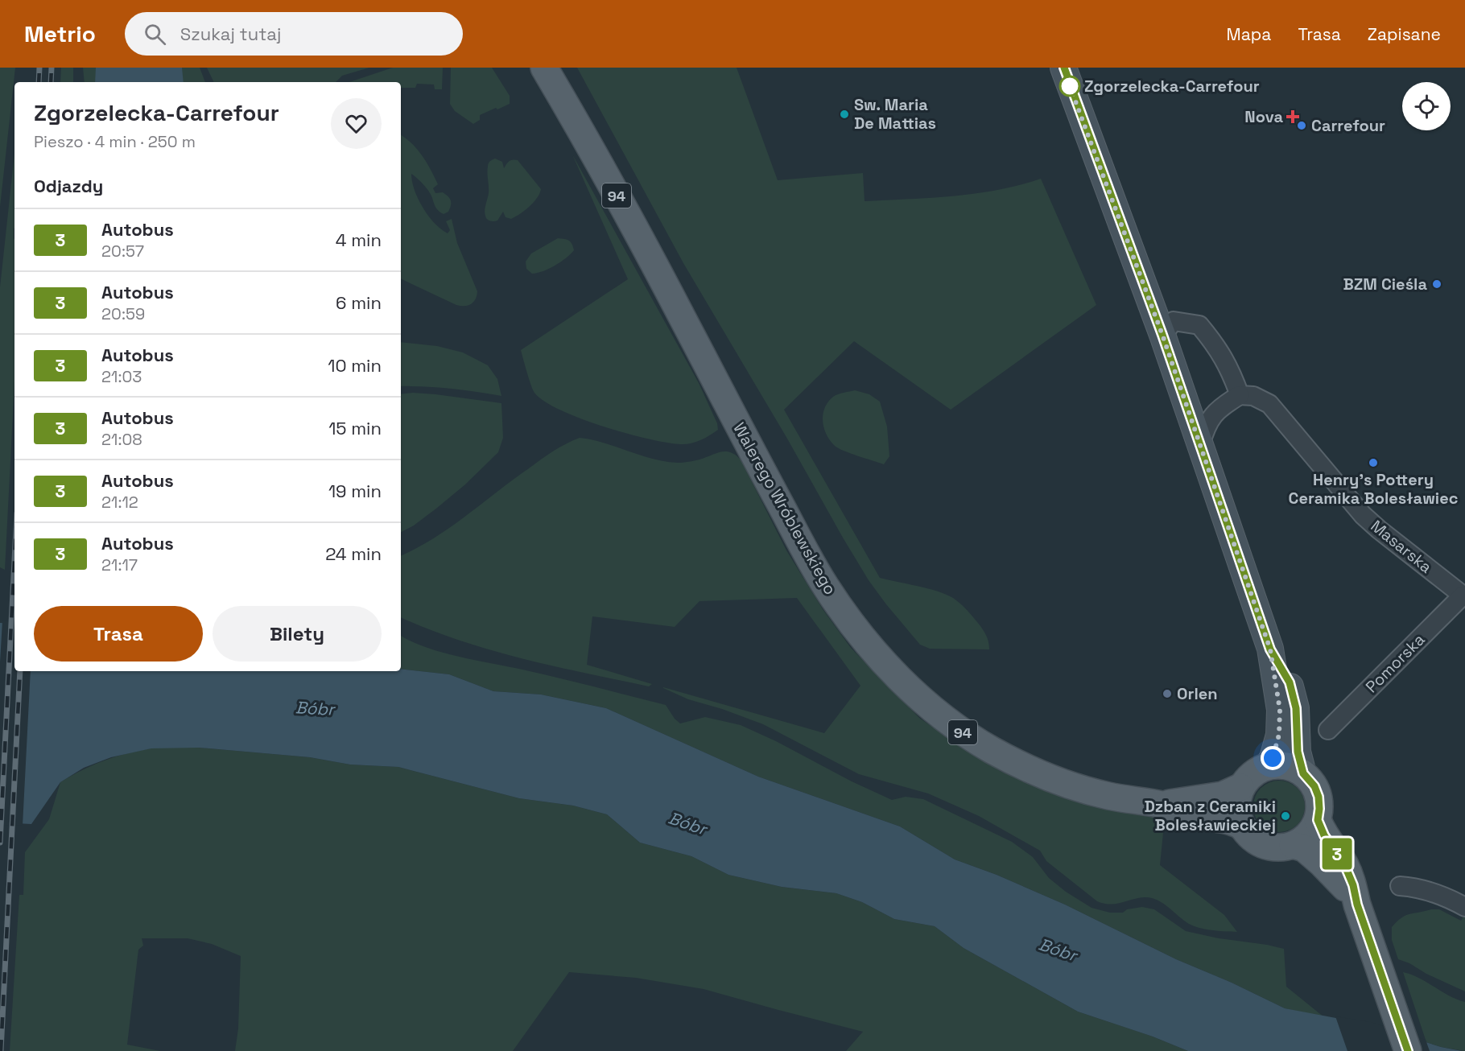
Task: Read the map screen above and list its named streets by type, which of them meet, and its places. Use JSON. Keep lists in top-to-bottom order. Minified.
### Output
{"streets":{"main road":["94","Walerego Wróblewskiego"],"street":["Masarska","Pomorska"]},"crossings":[["94","Walerego Wróblewskiego"],["Masarska","Pomorska"]],"water":["Bóbr"],"places":{"other":["Zgorzelecka-Carrefour","Sw. Maria De Mattias","Carrefour","BZM Cieśla","Henry's Pottery Ceramika Bolesławiec","Orlen","Dzban z Ceramiki Bolesławieckiej"],"health":["Nova"]},"lines":["bus line 3"],"page":{"header":"Metrio","search":"Szukaj tutaj","nav":["Mapa","Trasa","Zapisane"],"on_map":"3","heading":[["Zgorzelecka-Carrefour","Pieszo · 4 min · 250 m"],"Odjazdy"],"list":[{"mark":"3","name":"Autobus","note":"20:57","value":"4 min"},{"mark":"3","name":"Autobus","note":"20:59","value":"6 min"},{"mark":"3","name":"Autobus","note":"21:03","value":"10 min"},{"mark":"3","name":"Autobus","note":"21:08","value":"15 min"},{"mark":"3","name":"Autobus","note":"21:12","value":"19 min"},{"mark":"3","name":"Autobus","note":"21:17","value":"24 min"}],"buttons":["Trasa","Bilety"]}}
